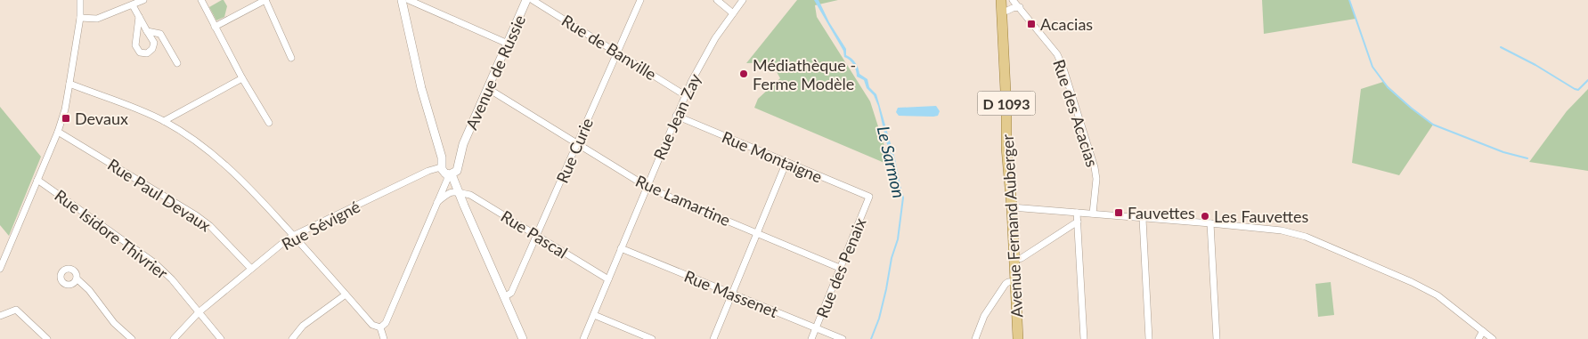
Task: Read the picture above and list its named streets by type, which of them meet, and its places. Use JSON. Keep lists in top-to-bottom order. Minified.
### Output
{"streets":{"main road":["D 1093","Avenue Fernand Auberger"],"street":["Rue de Banville","Avenue de Russie","Rue des Acacias","Rue Jean Zay","Rue Curie","Rue Montaigne","Rue Paul Devaux","Rue Lamartine","Rue Sévigné","Rue Isidore Thivrier","Rue Pascal","Rue des Penaix","Rue Massenet"]},"crossings":[["Rue de Banville","Rue Jean Zay"],["Rue de Banville","Rue Curie"],["Avenue de Russie","Rue Lamartine"],["Avenue de Russie","Rue Sévigné"],["Rue Jean Zay","Rue Montaigne"],["Rue Jean Zay","Rue Lamartine"],["Rue Jean Zay","Rue Pascal"],["Rue Jean Zay","Rue Massenet"],["Rue Curie","Rue Lamartine"],["Rue Curie","Rue Pascal"],["Rue Montaigne","Rue des Penaix"],["Rue Paul Devaux","Rue Sévigné"],["Rue Lamartine","Rue des Penaix"],["Rue Sévigné","Rue Isidore Thivrier"],["Rue des Penaix","Rue Massenet"]],"water":["Le Sarmon"],"places":{"transit":["Acacias","Devaux","Fauvettes"],"other":["Médiathèque - Ferme Modèle","Les Fauvettes"]}}
